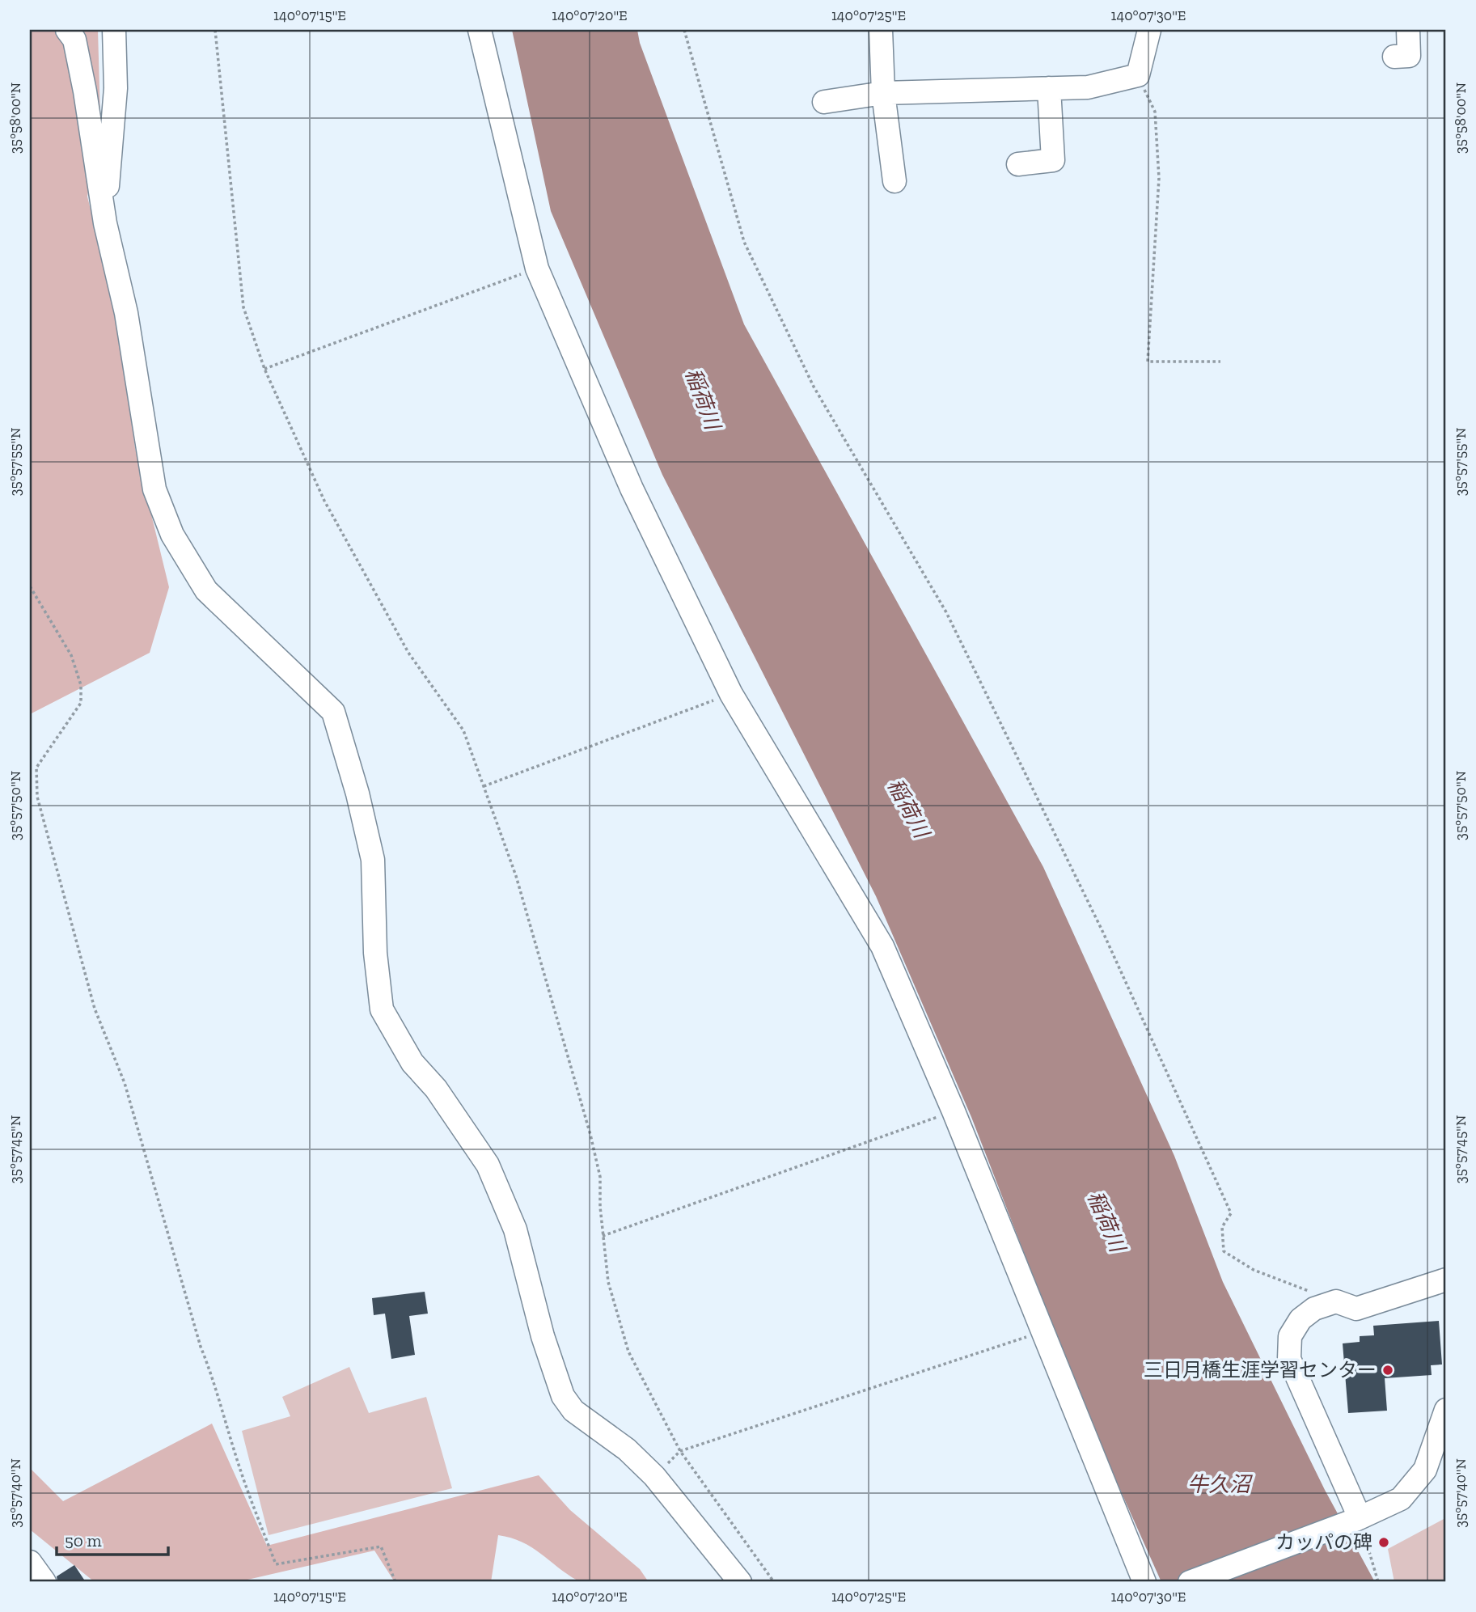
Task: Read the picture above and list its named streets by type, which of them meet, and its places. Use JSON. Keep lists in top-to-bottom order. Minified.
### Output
{"water":["稲荷川","牛久沼"],"places":["三日月橋生涯学習センター","カッパの碑"],"scale_bar":"50 m","coordinates":["140°07'15\"E","140°07'20\"E","140°07'25\"E","140°07'30\"E","35°58'00\"N","35°57'55\"N","35°57'50\"N","35°57'45\"N","35°57'40\"N"]}
